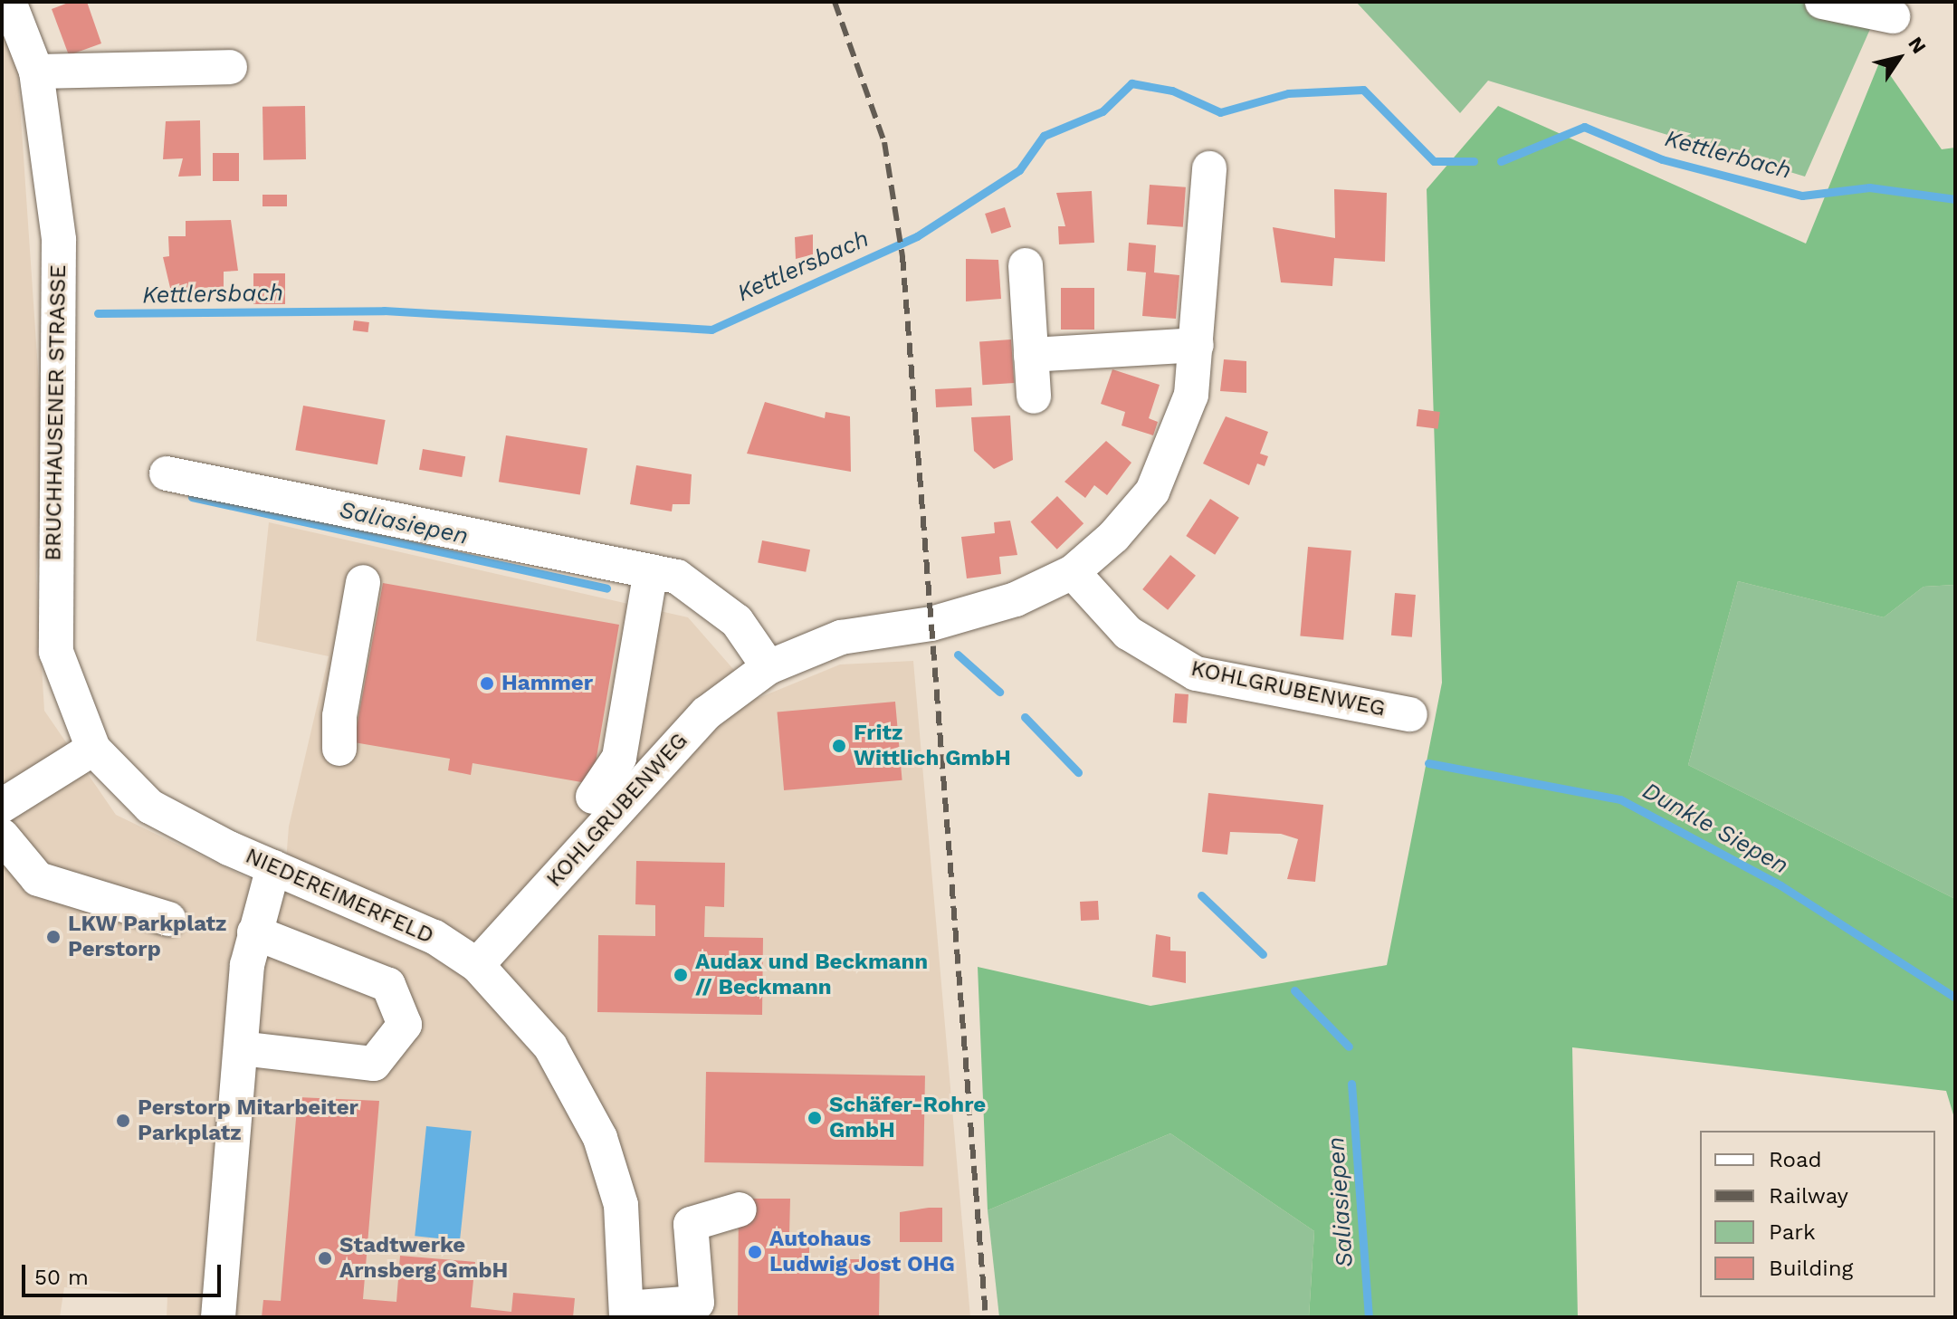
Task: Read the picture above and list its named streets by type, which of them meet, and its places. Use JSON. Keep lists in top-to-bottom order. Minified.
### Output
{"streets":{"street":["BRUCHHAUSENER STRASSE","KOHLGRUBENWEG","NIEDEREIMERFELD"]},"crossings":[["BRUCHHAUSENER STRASSE","NIEDEREIMERFELD"],["KOHLGRUBENWEG","NIEDEREIMERFELD"]],"water":["Kettlerbach","Kettlersbach","Saliasiepen","Dunkle Siepen"],"places":["Hammer","Fritz Wittlich GmbH","LKW Parkplatz Perstorp","Audax und Beckmann // Beckmann","Schäfer-Rohre GmbH","Perstorp Mitarbeiter Parkplatz","Autohaus Ludwig Jost OHG","Stadtwerke Arnsberg GmbH"],"legend":["Road","Railway","Park","Building"],"scale_bar":"50 m","north":"top right"}
